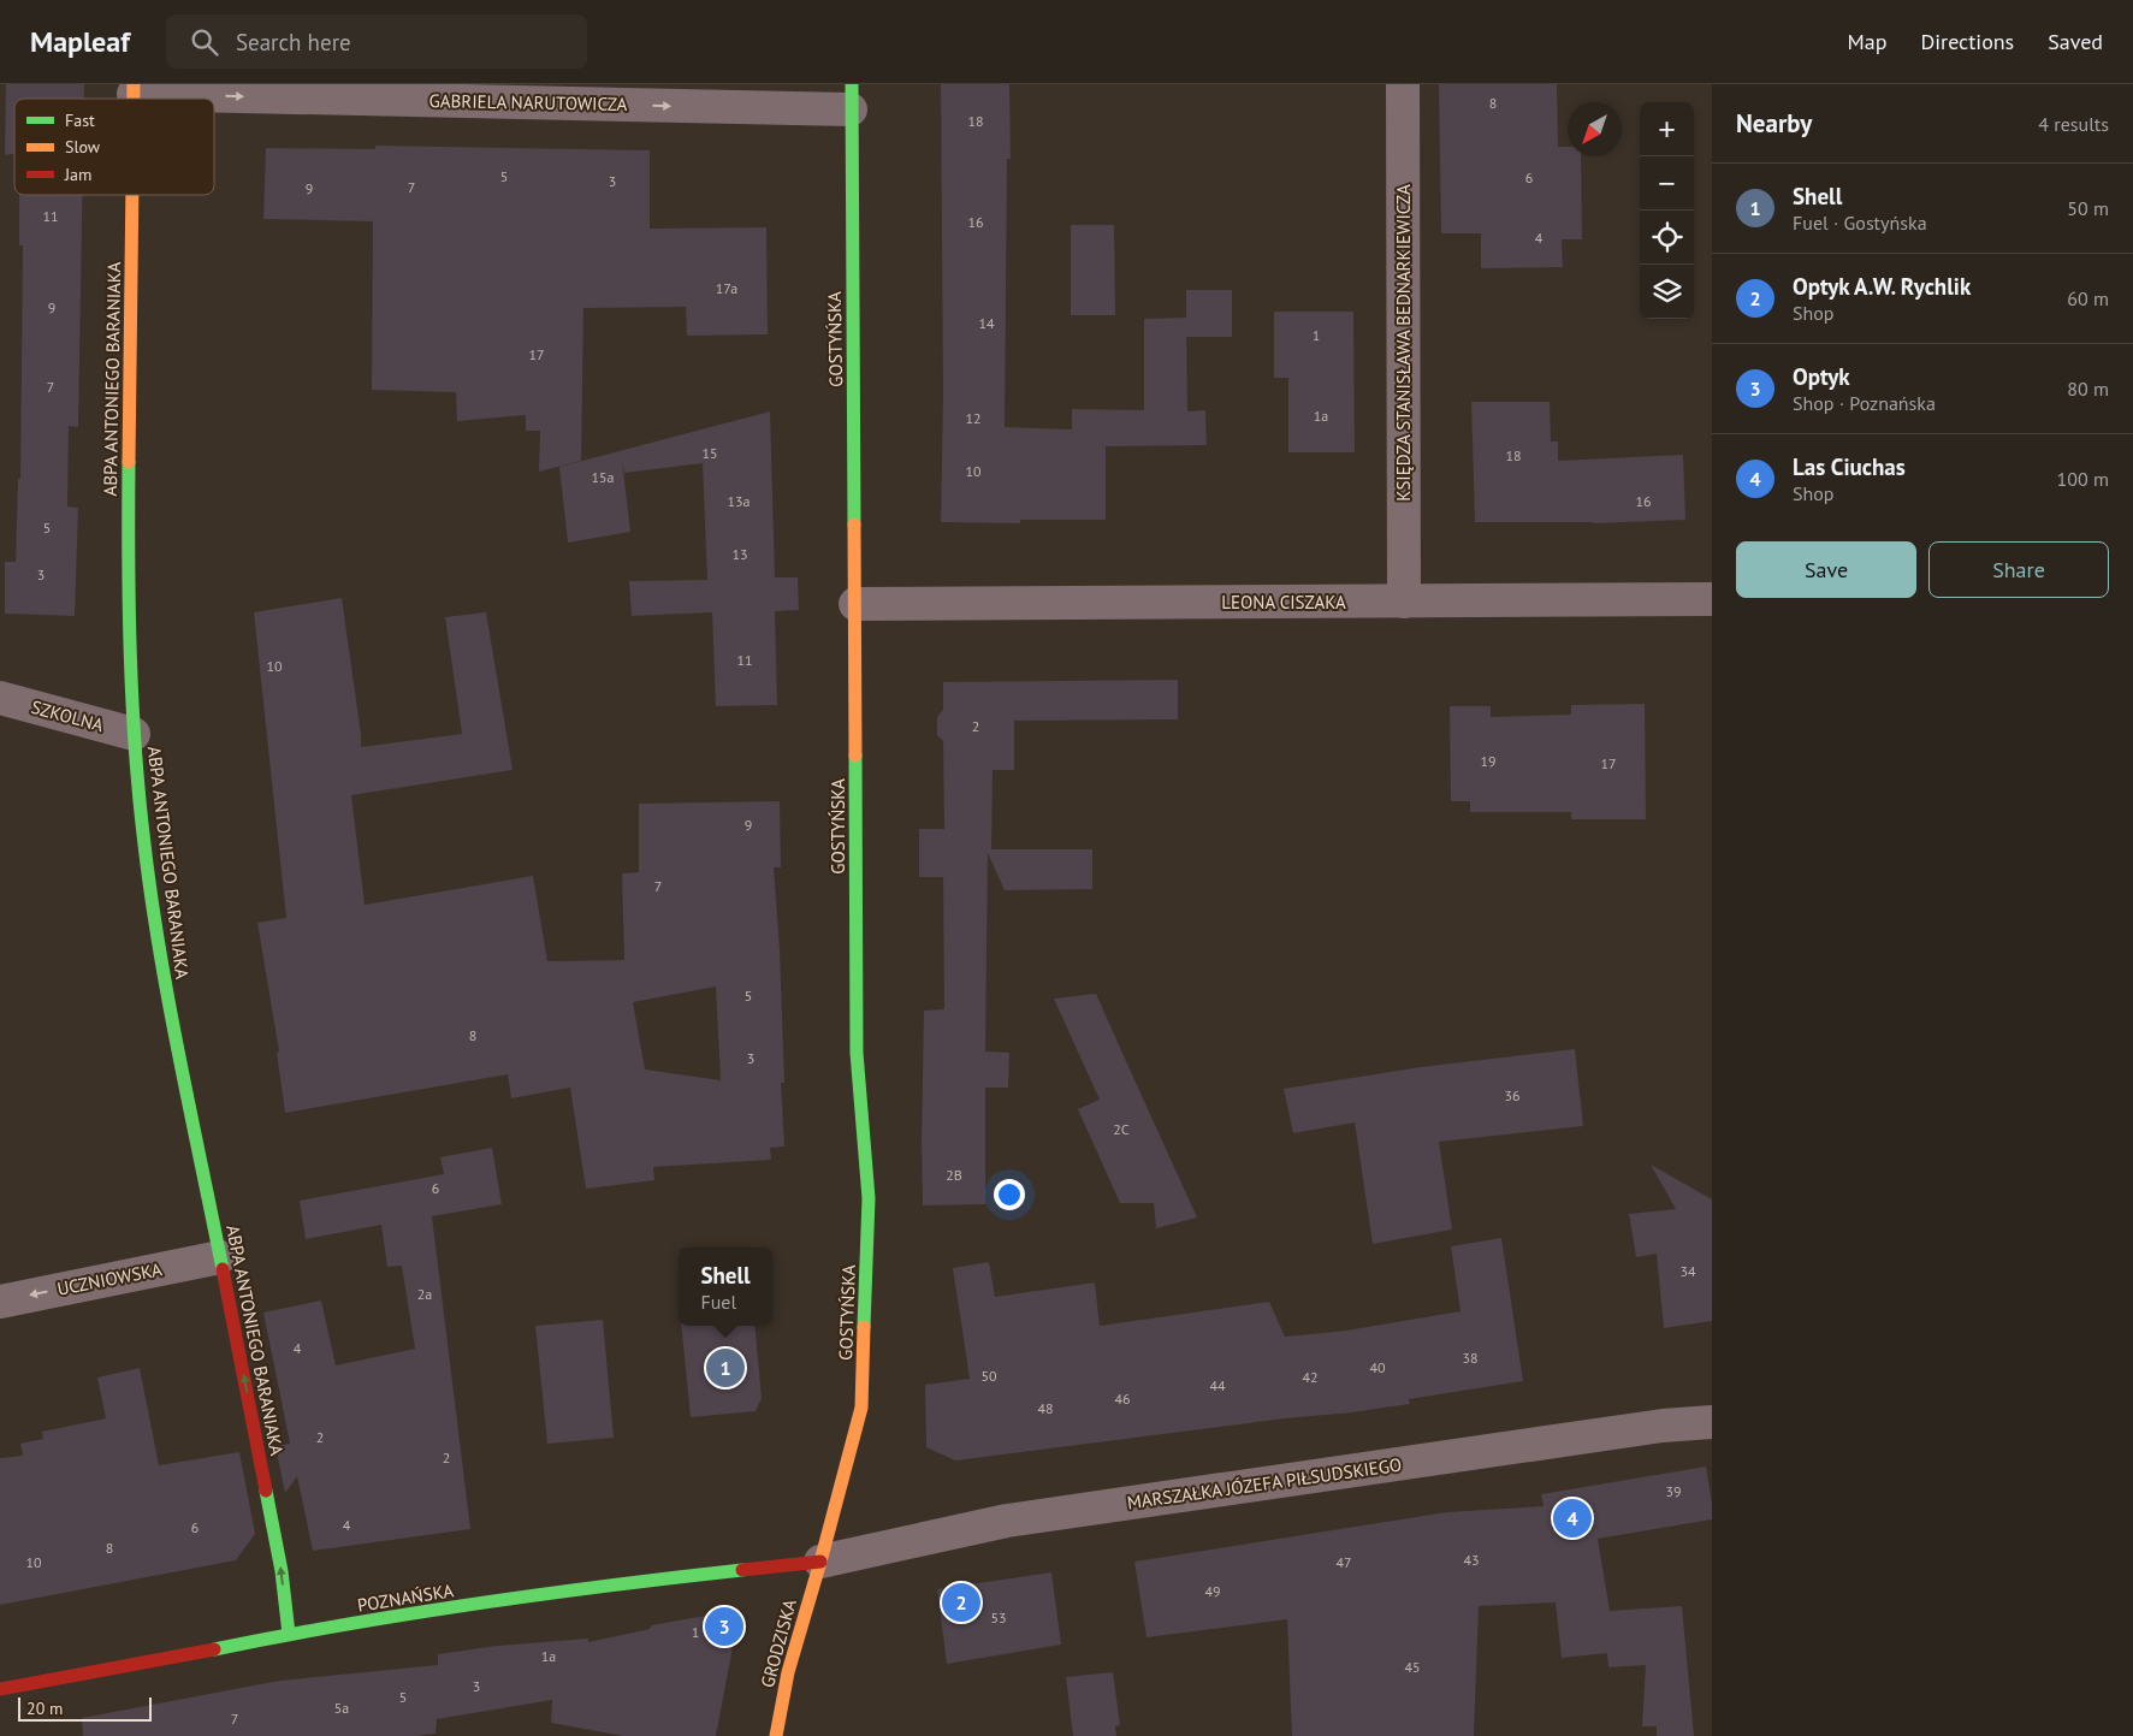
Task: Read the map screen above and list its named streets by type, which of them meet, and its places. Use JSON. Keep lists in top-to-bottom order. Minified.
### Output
{"streets":{"street":["GABRIELA NARUTOWICZA","GOSTYŃSKA","KSIĘDZA STANISŁAWA BEDNARKIEWICZA","ABPA ANTONIEGO BARANIAKA","LEONA CISZAKA","SZKOLNA","UCZNIOWSKA","MARSZAŁKA JÓZEFA PIŁSUDSKIEGO","POZNAŃSKA","GRODZISKA"]},"crossings":[["GABRIELA NARUTOWICZA","GOSTYŃSKA"],["GOSTYŃSKA","LEONA CISZAKA"],["GOSTYŃSKA","MARSZAŁKA JÓZEFA PIŁSUDSKIEGO"],["GOSTYŃSKA","POZNAŃSKA"],["GOSTYŃSKA","GRODZISKA"],["KSIĘDZA STANISŁAWA BEDNARKIEWICZA","LEONA CISZAKA"],["ABPA ANTONIEGO BARANIAKA","SZKOLNA"],["ABPA ANTONIEGO BARANIAKA","UCZNIOWSKA"],["ABPA ANTONIEGO BARANIAKA","POZNAŃSKA"],["MARSZAŁKA JÓZEFA PIŁSUDSKIEGO","POZNAŃSKA"],["MARSZAŁKA JÓZEFA PIŁSUDSKIEGO","GRODZISKA"],["POZNAŃSKA","GRODZISKA"]],"one_way":["GABRIELA NARUTOWICZA","UCZNIOWSKA"],"house_numbers":["8","18","5","6","3","7","9","11","16","4","17a","9","14","1","17","7","1a","12","15","18","10","15a","13a","16","5","13","3","11","10","2","19","17","9","7","5","8","3","36","2C","2B","6","34","2a","4","38","40","50","42","44","46","48","2","2","39","4","6","8","43","10","47","49","53","1","1a","45","3","5","5a","7"],"legend":["Fast","Slow","Jam"],"scale_bar":"20 m","north":"bottom left","page":{"header":"Mapleaf","search":"Search here","nav":["Map","Directions","Saved"],"heading":["Nearby","4 results"],"map_buttons":["+","−"],"list":[{"mark":"1","name":"Shell","note":"Fuel · Gostyńska","value":"50 m"},{"mark":"2","name":"Optyk A.W. Rychlik","note":"Shop","value":"60 m"},{"mark":"3","name":"Optyk","note":"Shop · Poznańska","value":"80 m"},{"mark":"4","name":"Las Ciuchas","note":"Shop","value":"100 m"}],"buttons":["Save","Share"],"popup":["Shell","Fuel"],"pins":["1","4","2","3"],"scale":"20 m"}}
